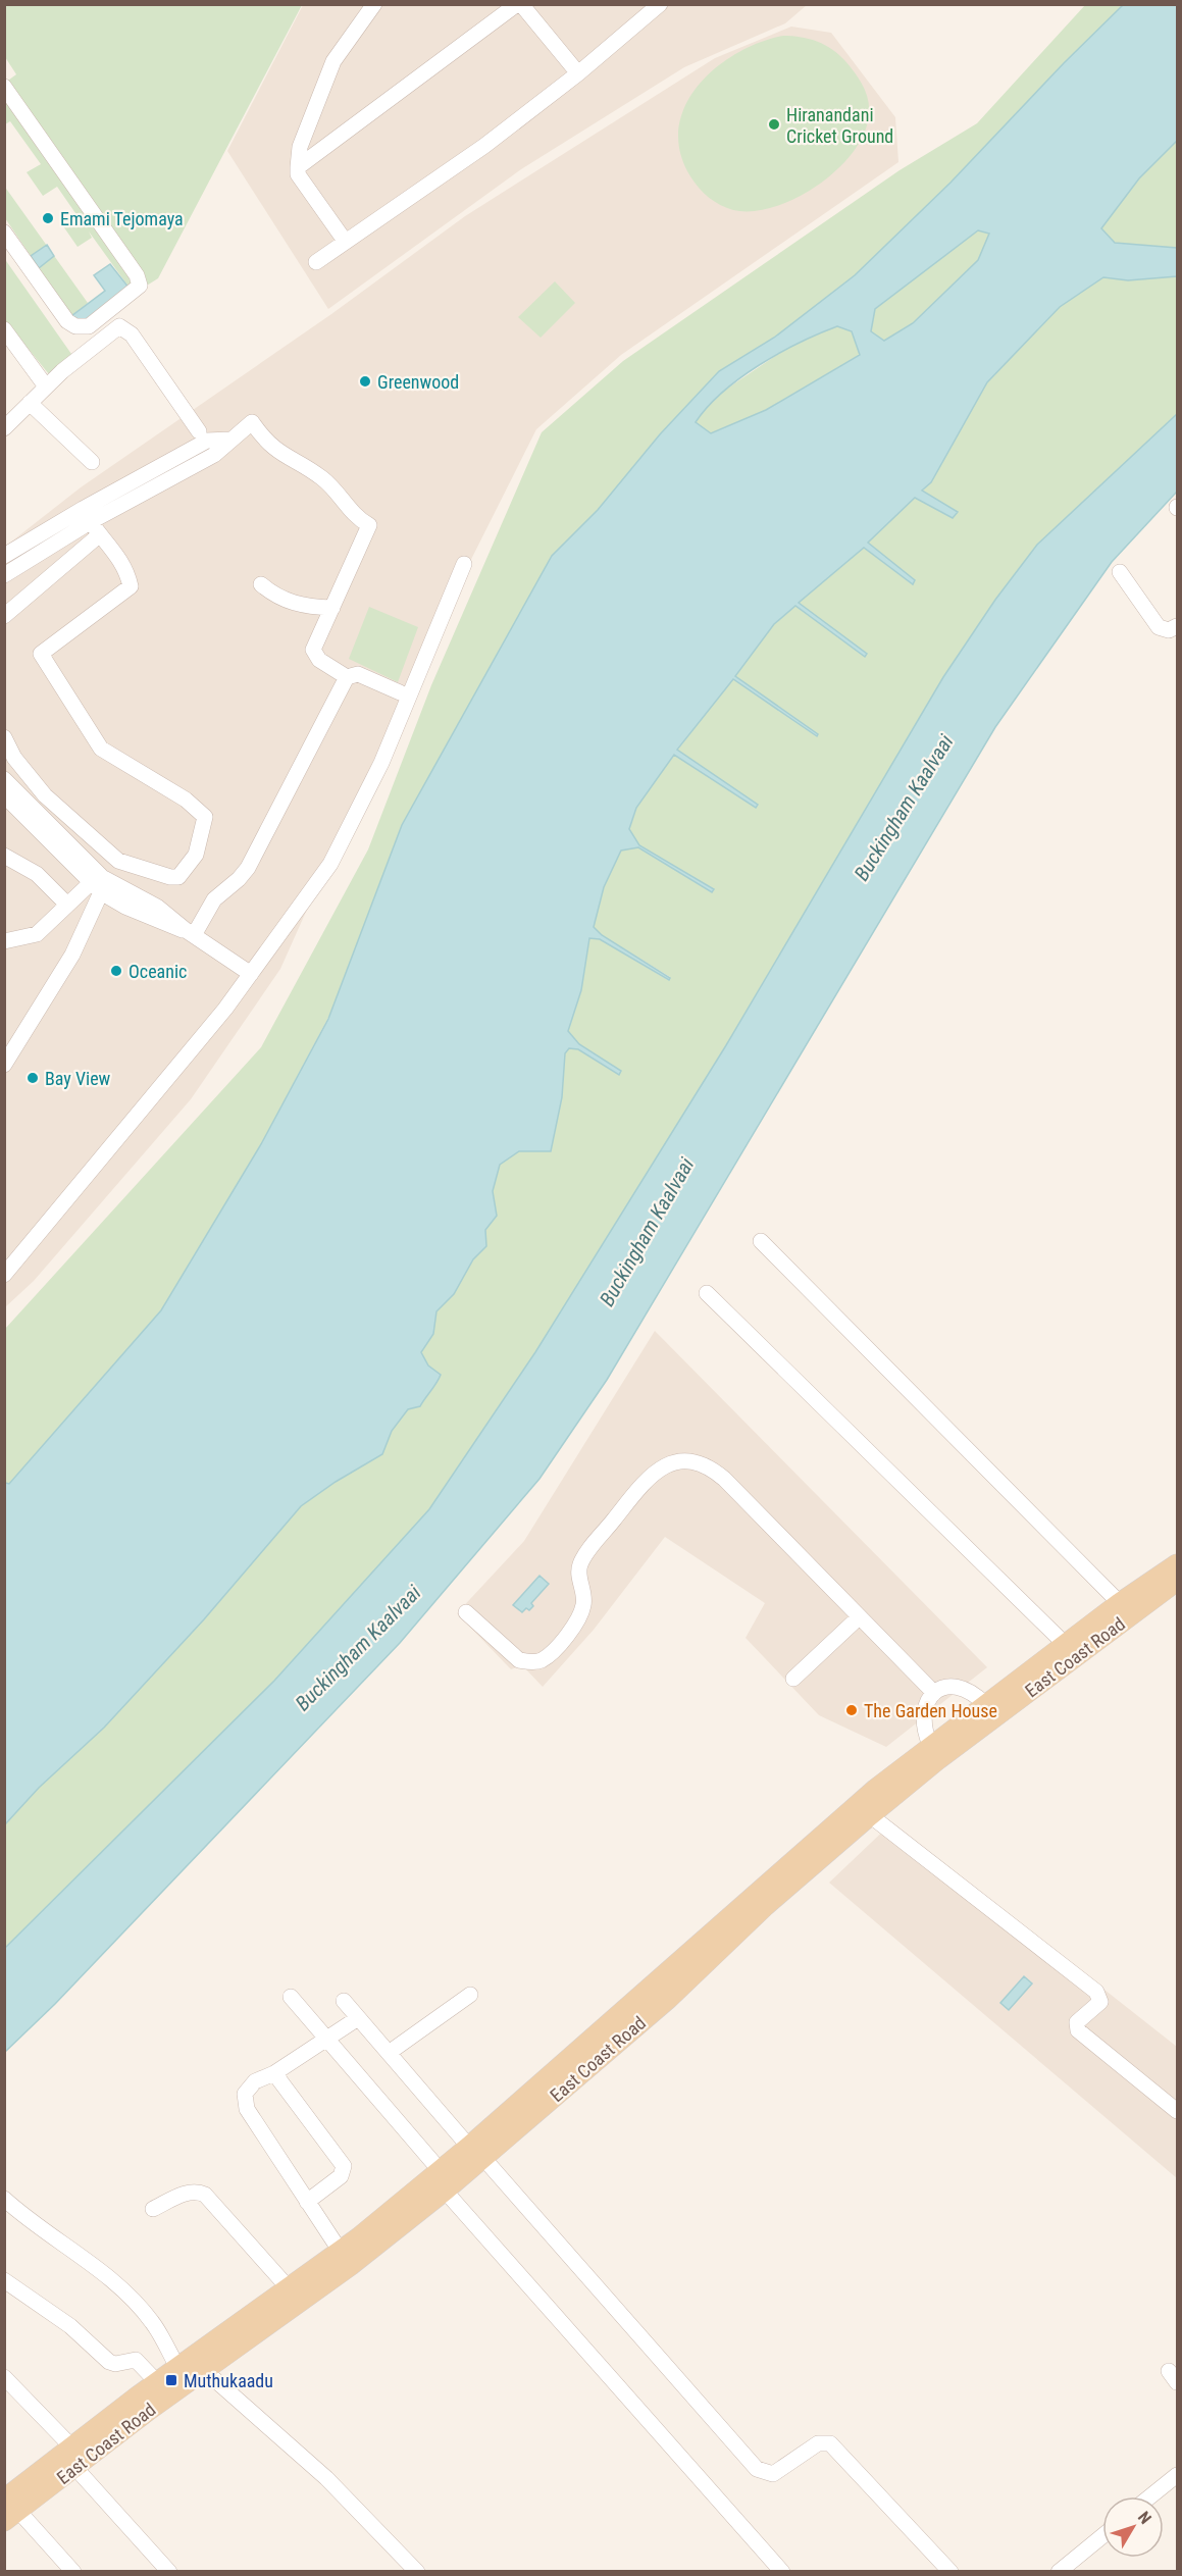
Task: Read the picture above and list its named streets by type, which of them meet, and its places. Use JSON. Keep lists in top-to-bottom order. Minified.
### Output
{"streets":{"main road":["East Coast Road"]},"water":["Buckingham Kaalvaai"],"places":{"other":["Hiranandani Cricket Ground","Emami Tejomaya","Greenwood","Oceanic","Bay View","The Garden House"],"transit":["Muthukaadu"]},"north":"top right"}
